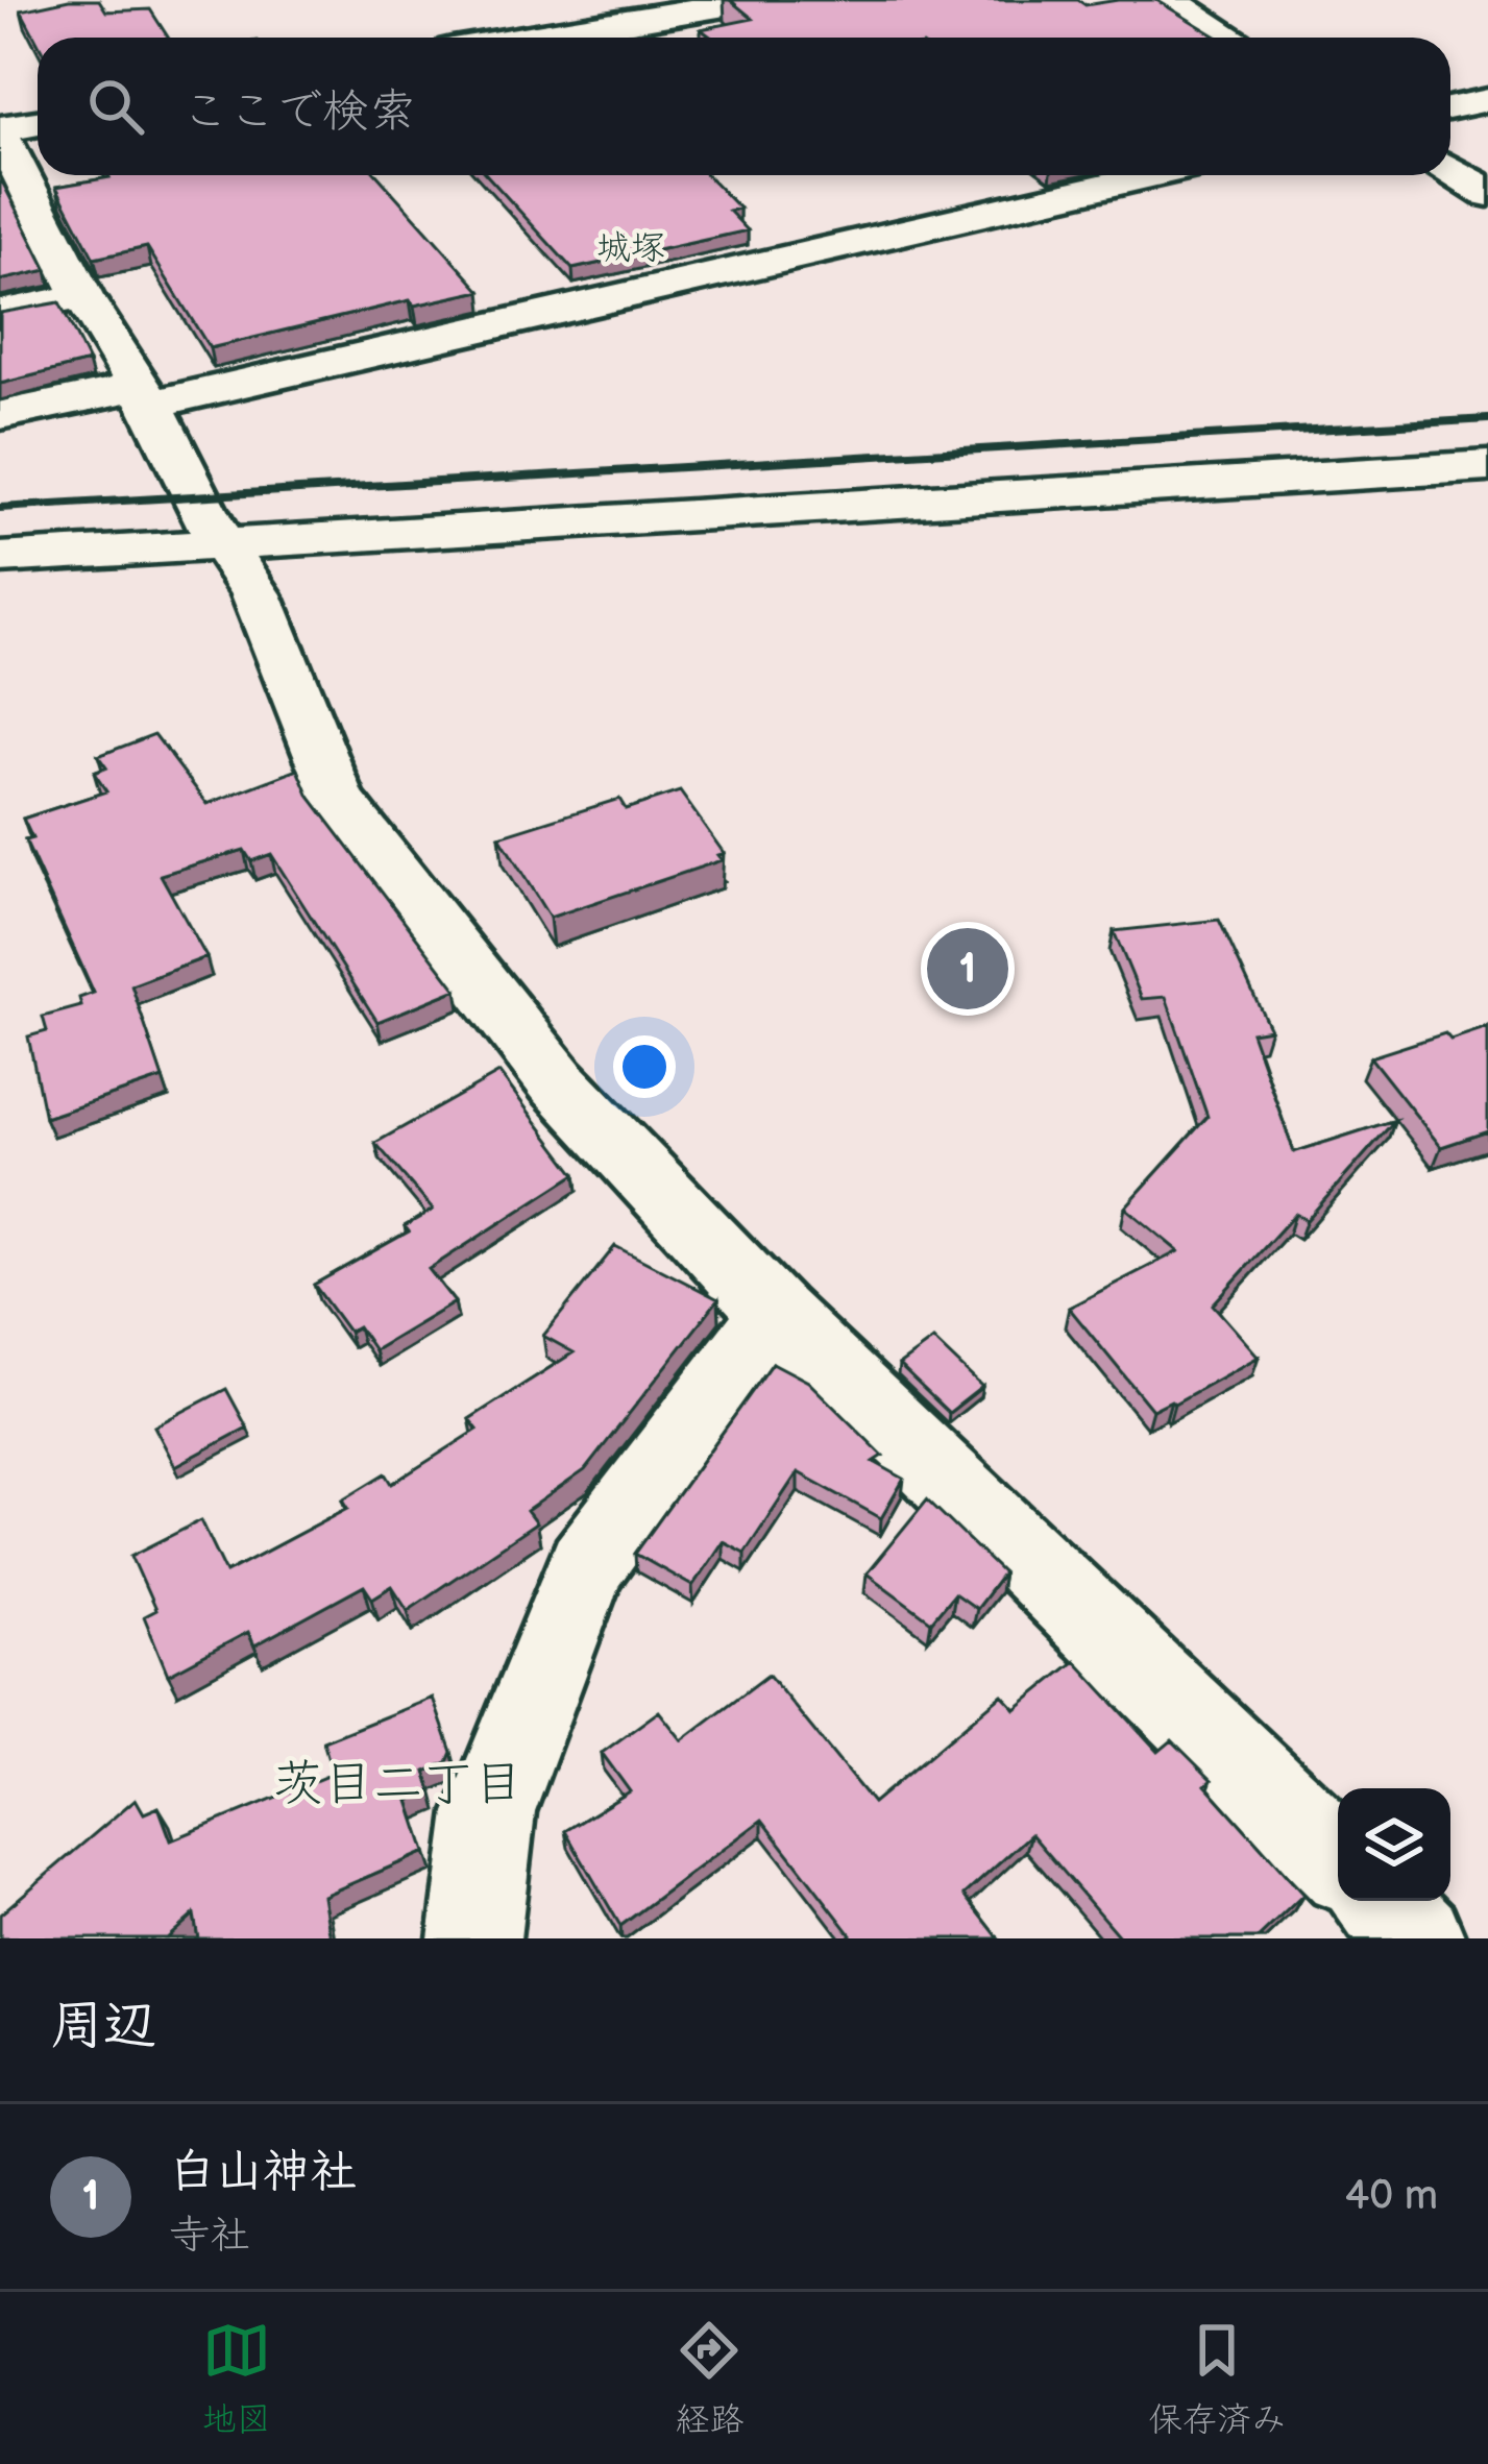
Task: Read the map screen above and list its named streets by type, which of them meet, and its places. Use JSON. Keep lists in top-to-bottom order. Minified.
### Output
{"districts":["城塚","茨目二丁目"],"page":{"search":"ここで検索","pins":"1","heading":"周辺","list":[{"mark":"1","name":"白山神社","note":"寺社","value":"40 m"}],"nav":["地図","経路","保存済み"]}}
